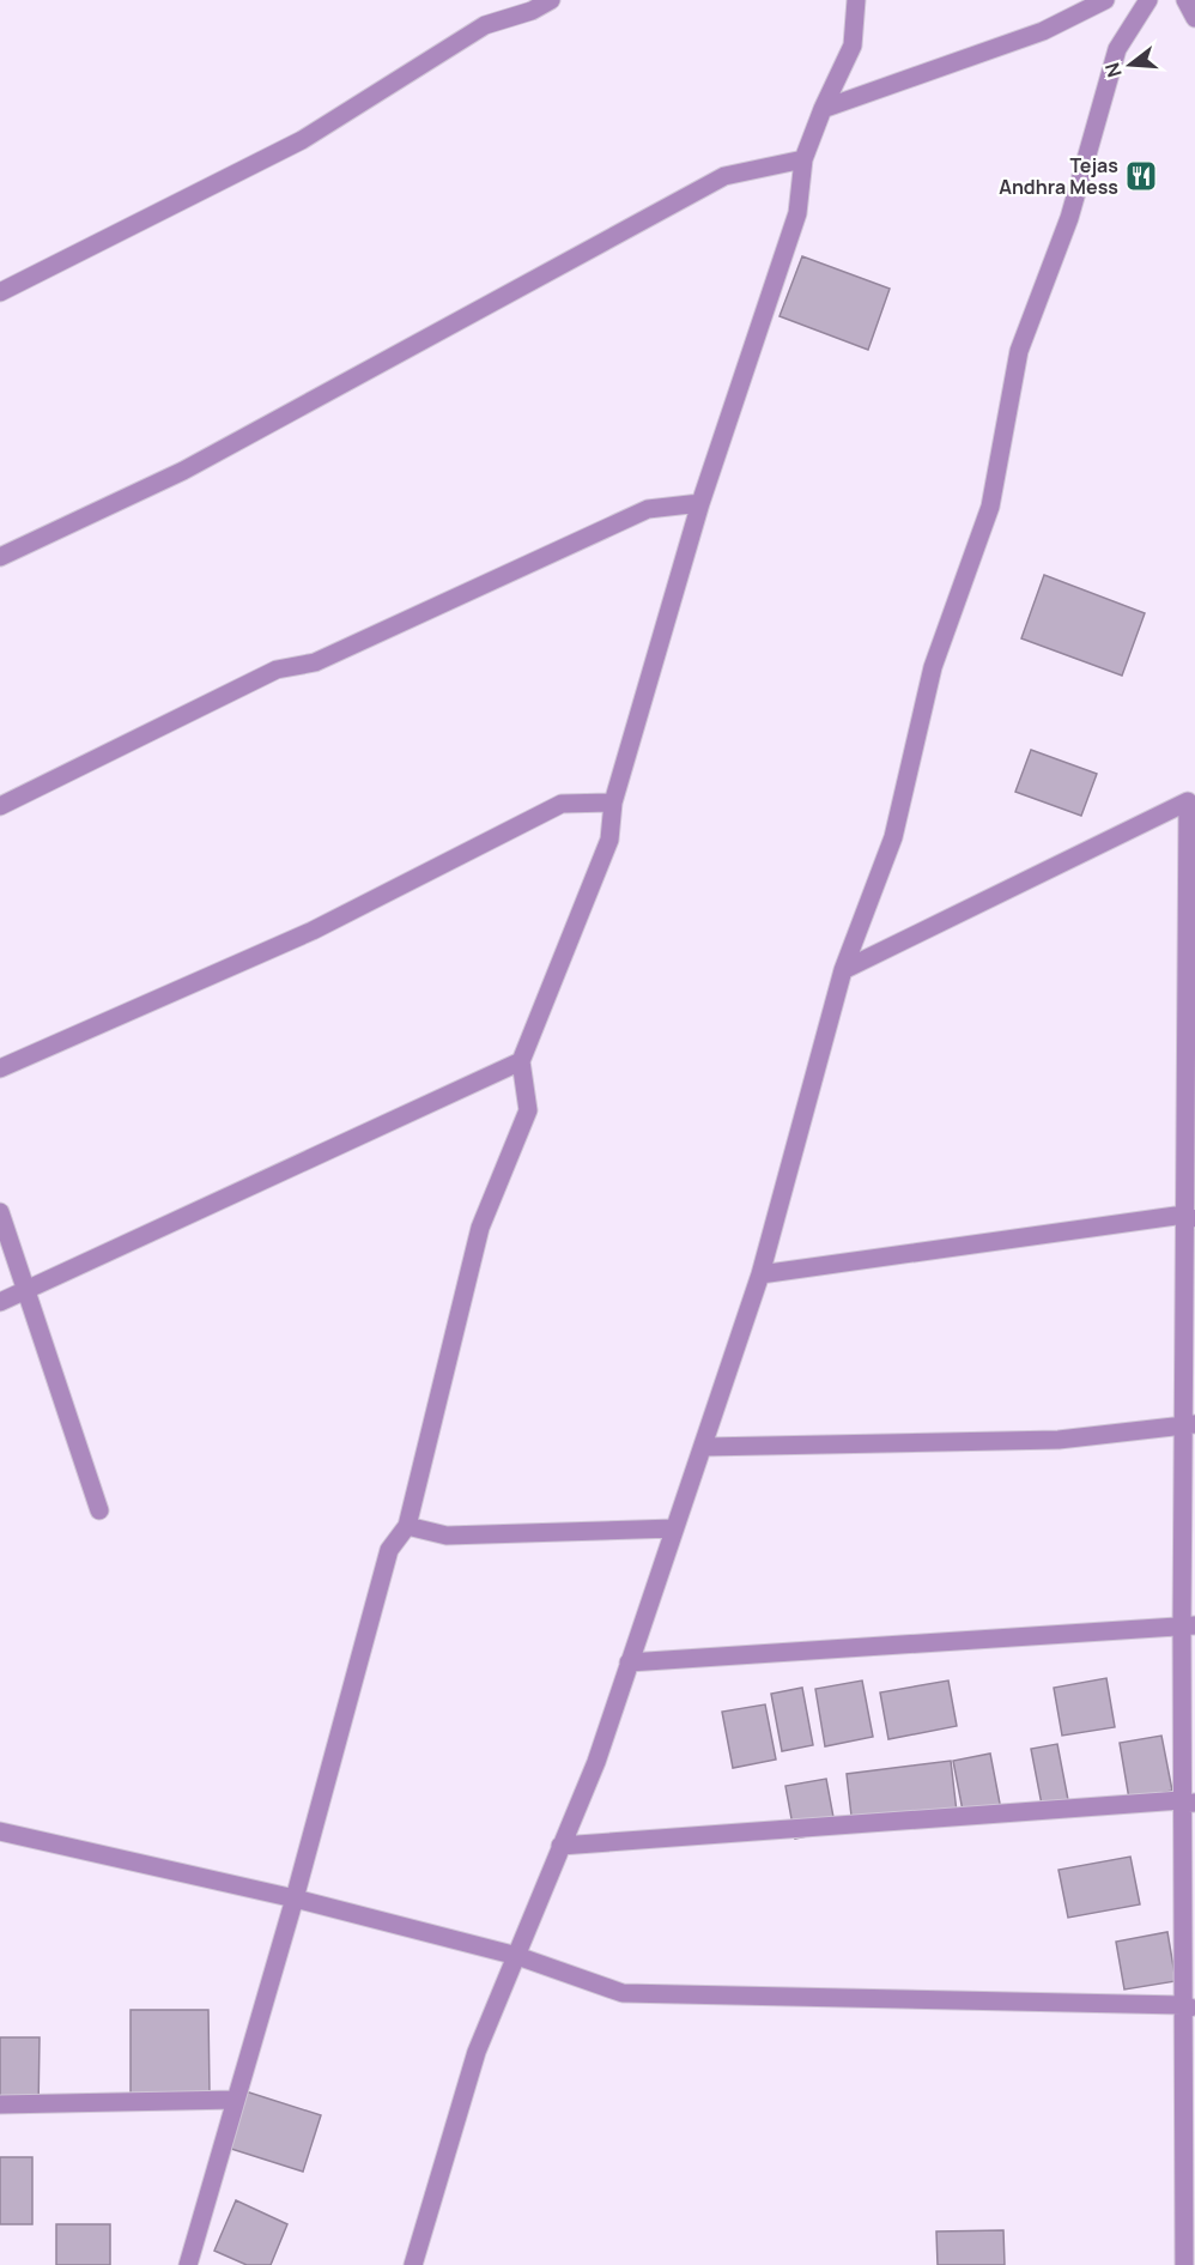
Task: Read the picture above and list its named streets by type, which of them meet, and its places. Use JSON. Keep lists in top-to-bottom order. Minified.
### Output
{"places":{"restaurant":["Tejas Andhra Mess"]},"north":"left"}
